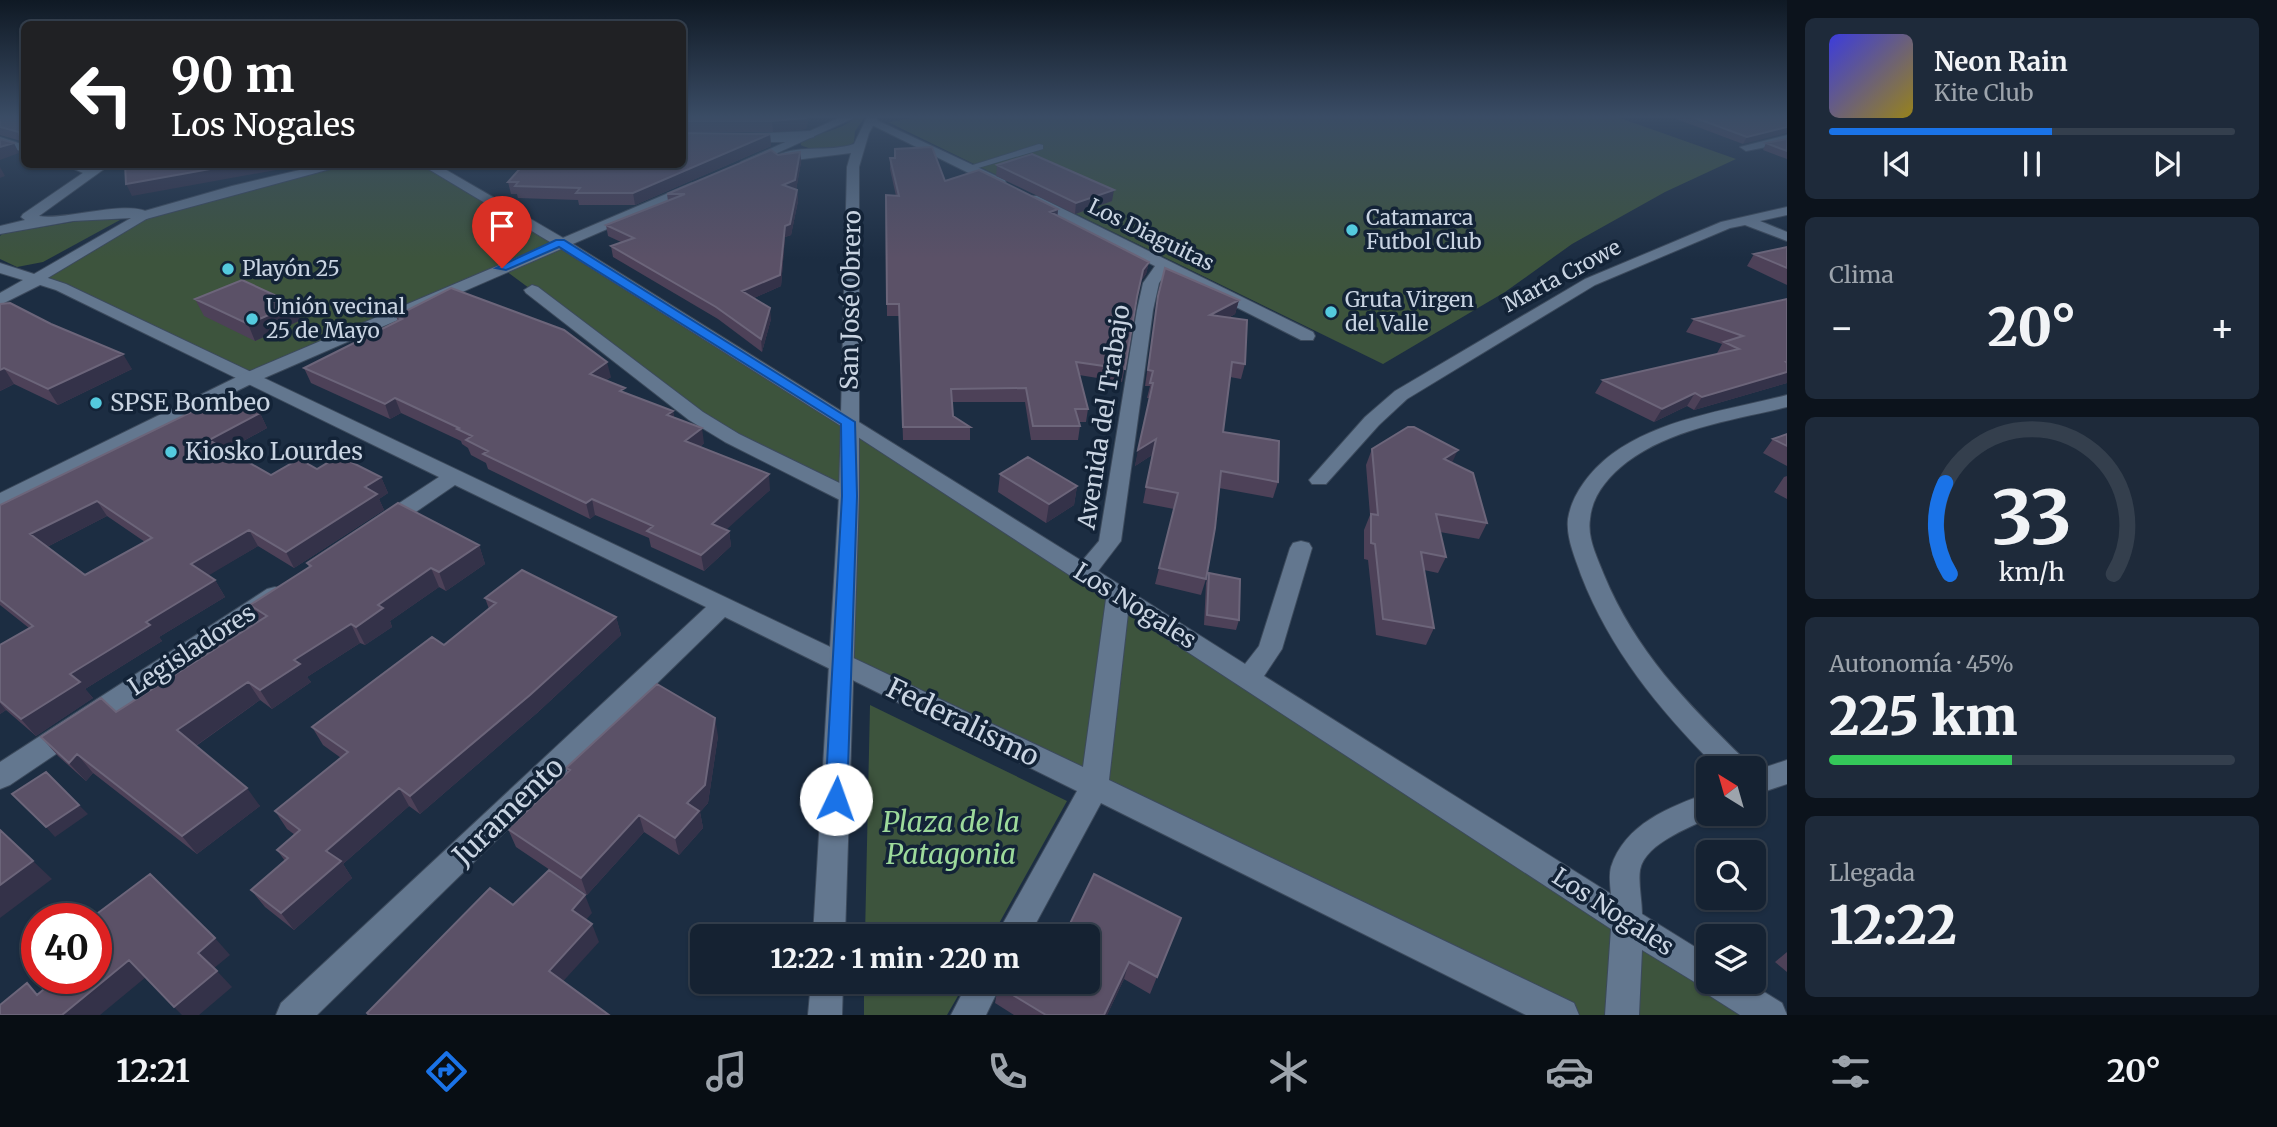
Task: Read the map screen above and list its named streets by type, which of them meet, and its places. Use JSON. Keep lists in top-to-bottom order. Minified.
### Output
{"streets":{"street":["Los Diaguitas","Marta Crowe","San José Obrero","Avenida del Trabajo","Los Nogales","Legisladores","Federalismo","Juramento"]},"crossings":[["Los Diaguitas","Avenida del Trabajo"],["San José Obrero","Los Nogales"],["San José Obrero","Federalismo"],["Avenida del Trabajo","Los Nogales"],["Federalismo","Juramento"]],"parks":["Plaza de la Patagonia"],"places":["Catamarca Futbol Club","Playón 25","Gruta Virgen del Valle","Unión vecinal 25 de Mayo","SPSE Bombeo","Kiosko Lourdes"],"north":"top left","page":{"turn":["90 m","Los Nogales"],"song":["Neon Rain","Kite Club"],"tile":["Clima",["Autonomía · 45%","225 km"],["Llegada","12:22"]],"heat":["−","20°","+"],"limit":"40","trip":"12:22 · 1 min · 220 m","tabs":["12:21","20°"],"gauge":["33","km/h"]}}
